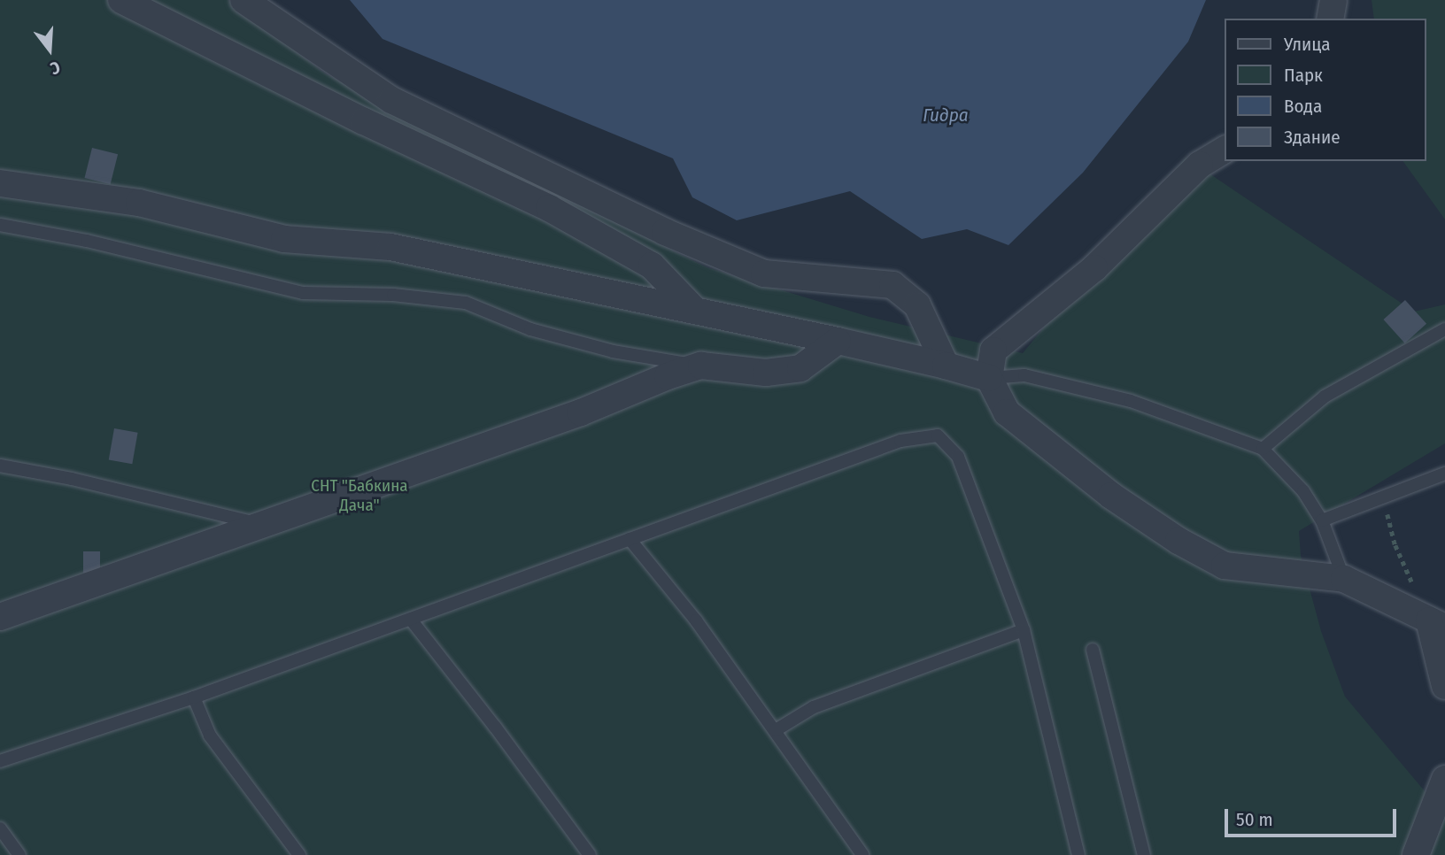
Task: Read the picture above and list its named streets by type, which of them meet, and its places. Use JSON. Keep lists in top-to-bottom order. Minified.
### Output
{"water":["Гидра"],"parks":["СНТ \"Бабкина Дача\""],"legend":["Улица","Парк","Вода","Здание"],"scale_bar":"50 m","north":"bottom"}
